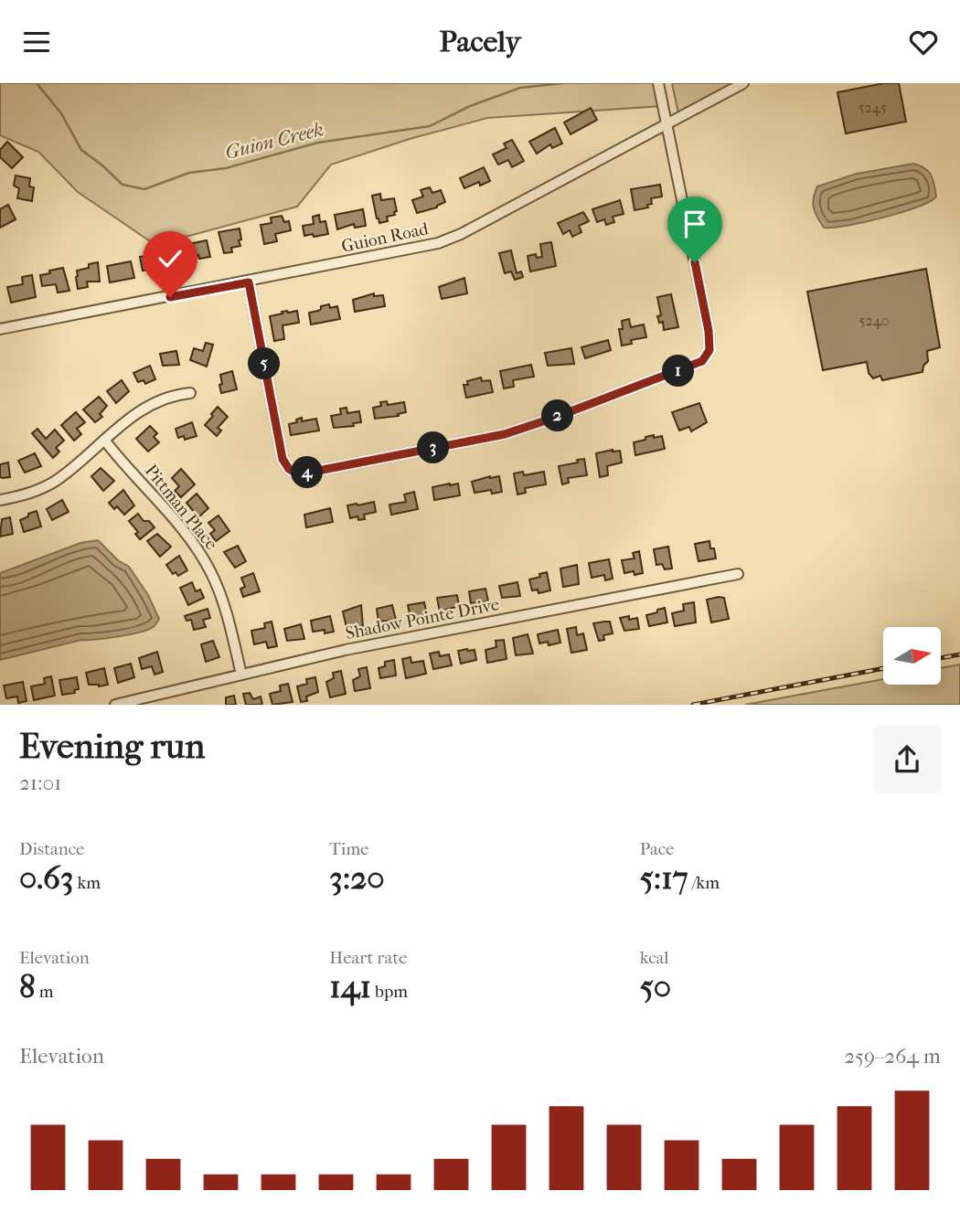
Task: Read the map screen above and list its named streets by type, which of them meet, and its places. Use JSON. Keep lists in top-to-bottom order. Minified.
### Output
{"streets":{"street":["Guion Road","Pittman Place","Shadow Pointe Drive"]},"crossings":[["Pittman Place","Shadow Pointe Drive"]],"water":["Guion Creek"],"house_numbers":["5245","5240"],"north":"right","page":{"header":"Pacely","pins":["5","1","2","3","4"],"heading":["Evening run","21:01"],"stats":[["Distance","0.63 km"],["Time","3:20"],["Pace","5:17 /km"],["Elevation","8 m"],["Heart rate","141 bpm"],["kcal","50"]],"chart":["Elevation","259–264 m"]}}
